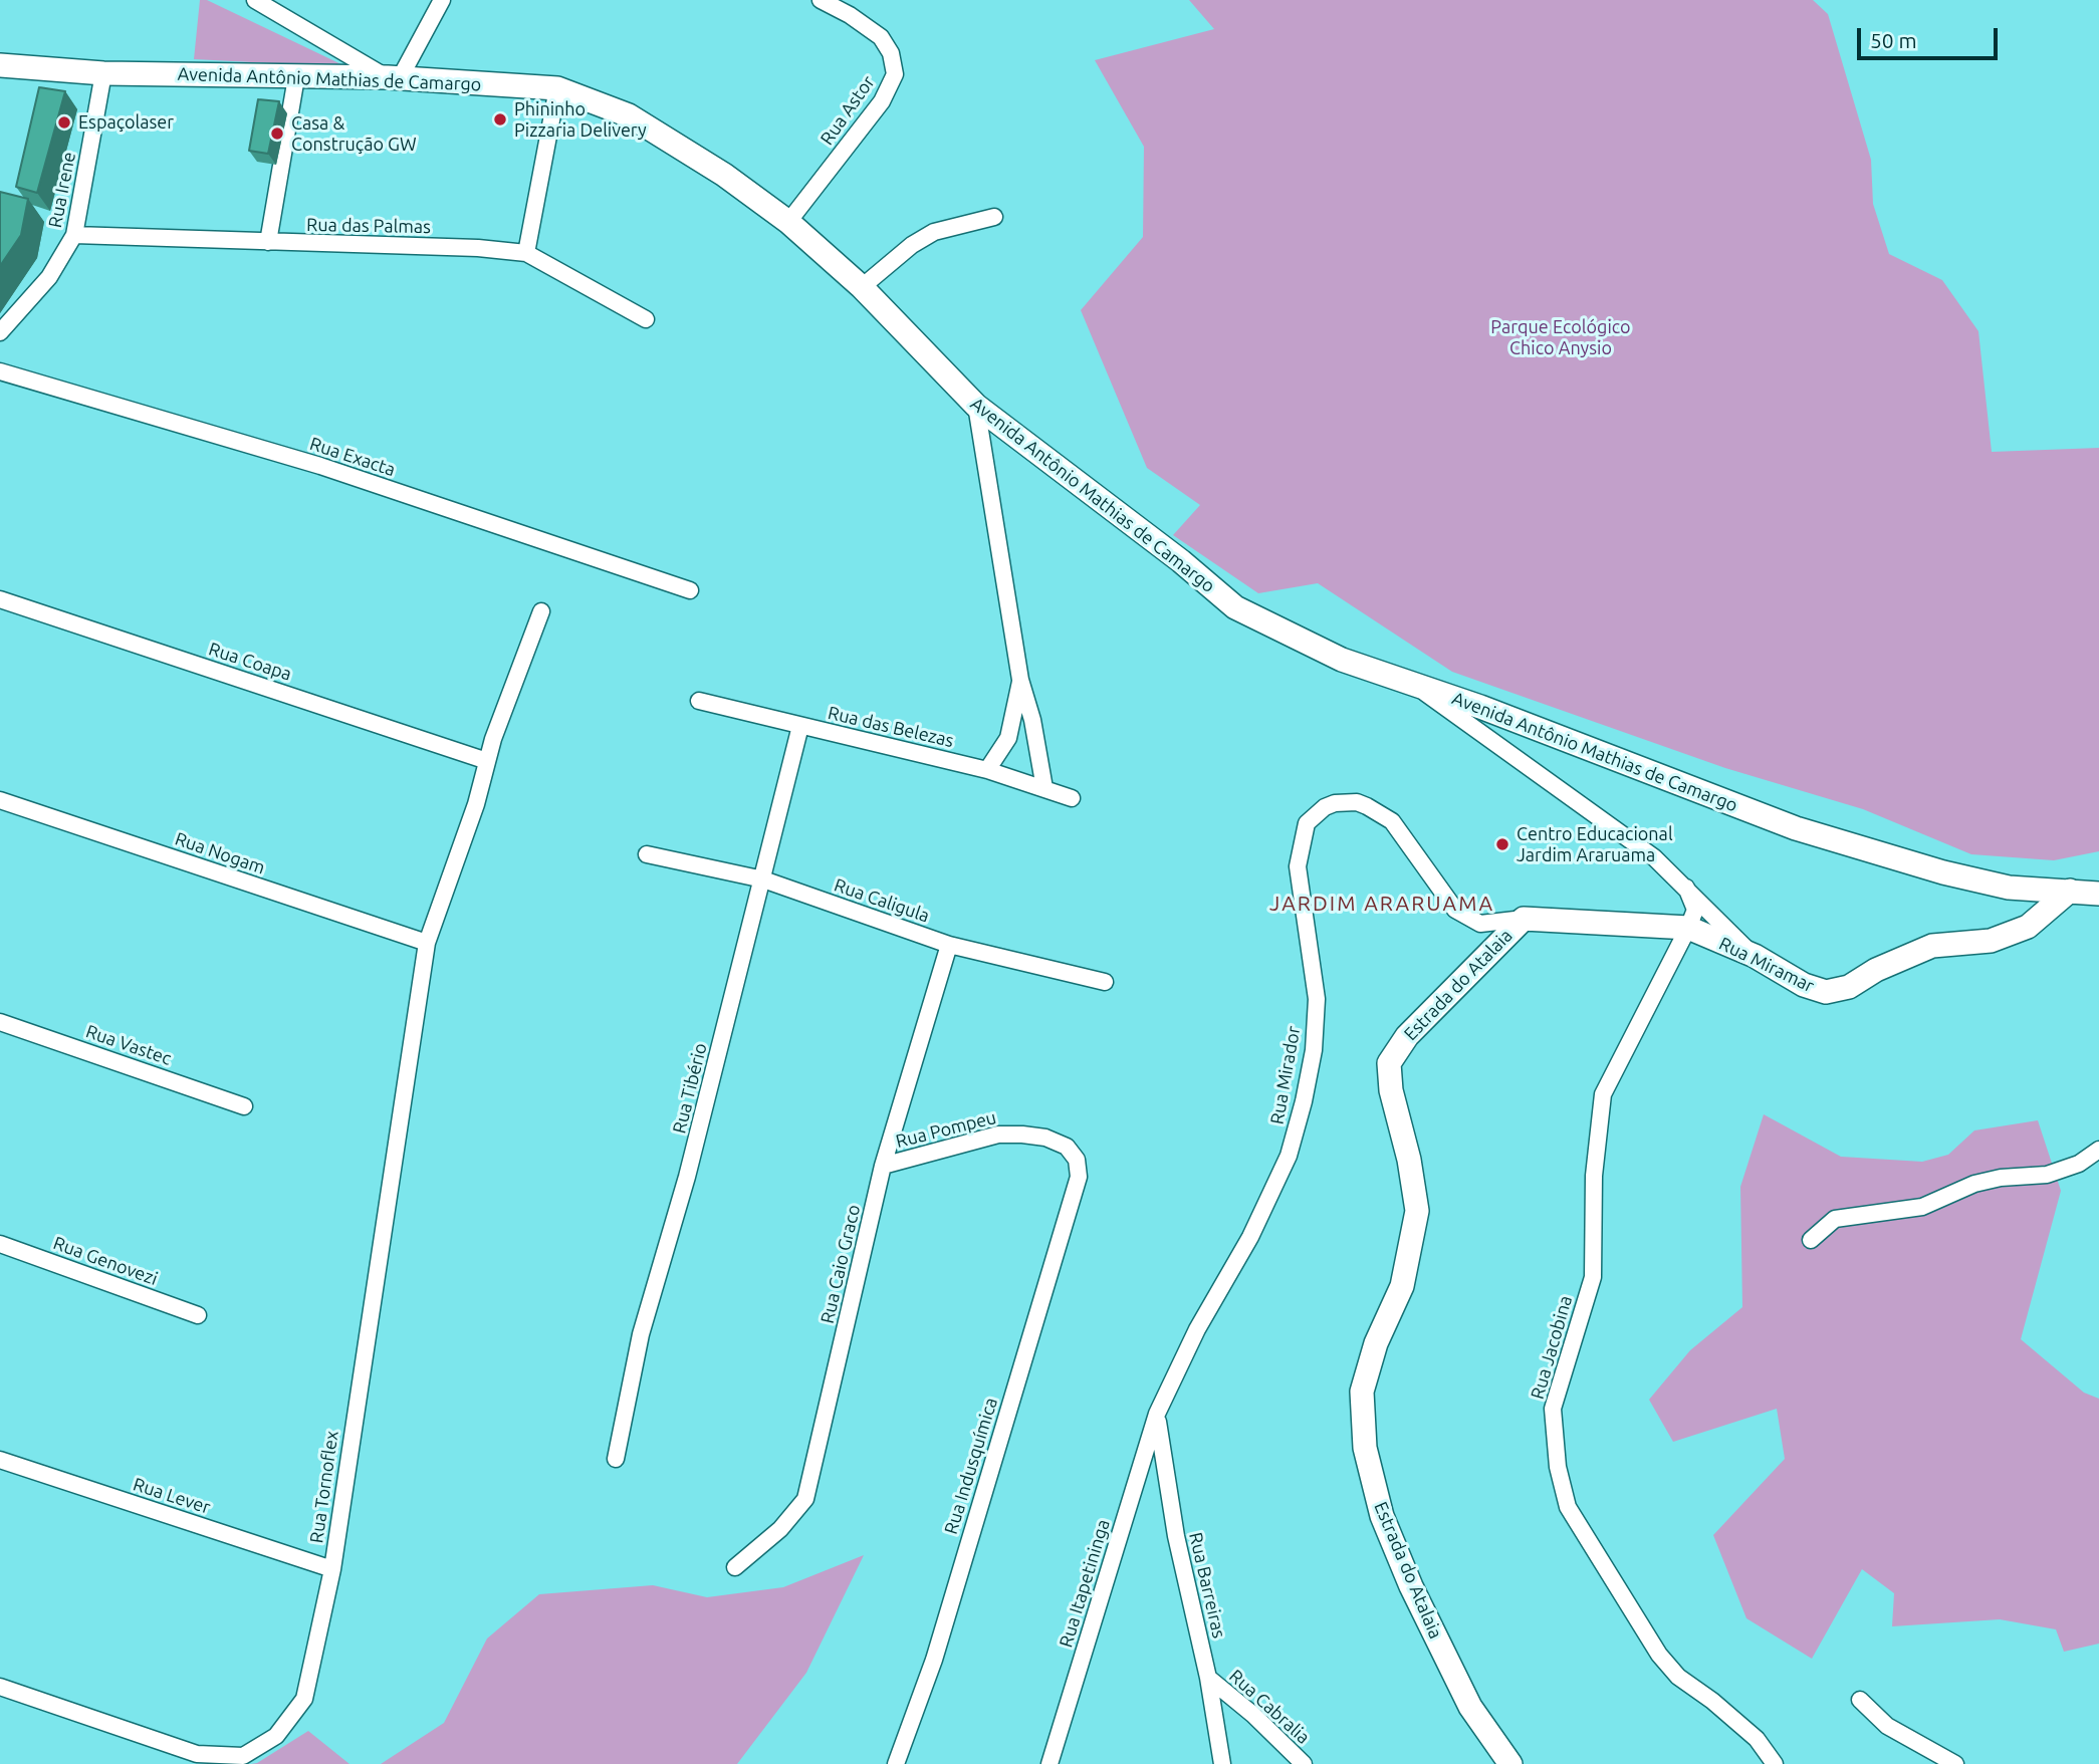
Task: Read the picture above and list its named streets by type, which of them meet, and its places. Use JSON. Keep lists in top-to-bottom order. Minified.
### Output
{"streets":{"street":["Avenida Antônio Mathias de Camargo","Rua Astor","Rua Irene","Rua das Palmas","Rua Exacta","Rua Coapa","Rua das Belezas","Rua Nogam","Rua Caligula","Rua Miramar","Estrada do Atalaia","Rua Vastec","Rua Mirador","Rua Tibério","Rua Pompeu","Rua Genovezi","Rua Caio Graco","Rua Jacobina","Rua Indusquímica","Rua Tornoflex","Rua Lever","Rua Itapetininga","Rua Barreiras","Rua Cabralia"]},"crossings":[["Avenida Antônio Mathias de Camargo","Rua Astor"],["Avenida Antônio Mathias de Camargo","Rua Irene"],["Avenida Antônio Mathias de Camargo","Rua Miramar"],["Rua Irene","Rua das Palmas"],["Rua das Belezas","Rua Tibério"],["Rua Nogam","Rua Tornoflex"],["Rua Caligula","Rua Tibério"],["Rua Caligula","Rua Caio Graco"],["Rua Miramar","Estrada do Atalaia"],["Rua Miramar","Rua Mirador"],["Rua Miramar","Rua Jacobina"],["Estrada do Atalaia","Rua Mirador"],["Rua Mirador","Rua Itapetininga"],["Rua Mirador","Rua Barreiras"],["Rua Pompeu","Rua Caio Graco"],["Rua Pompeu","Rua Indusquímica"],["Rua Tornoflex","Rua Lever"],["Rua Itapetininga","Rua Barreiras"],["Rua Barreiras","Rua Cabralia"]],"districts":["JARDIM ARARUAMA"],"parks":["Parque Ecológico Chico Anysio"],"places":["Phininho Pizzaria Delivery","Espaçolaser","Casa & Construção GW","Centro Educacional Jardim Araruama"],"scale_bar":"50 m"}
